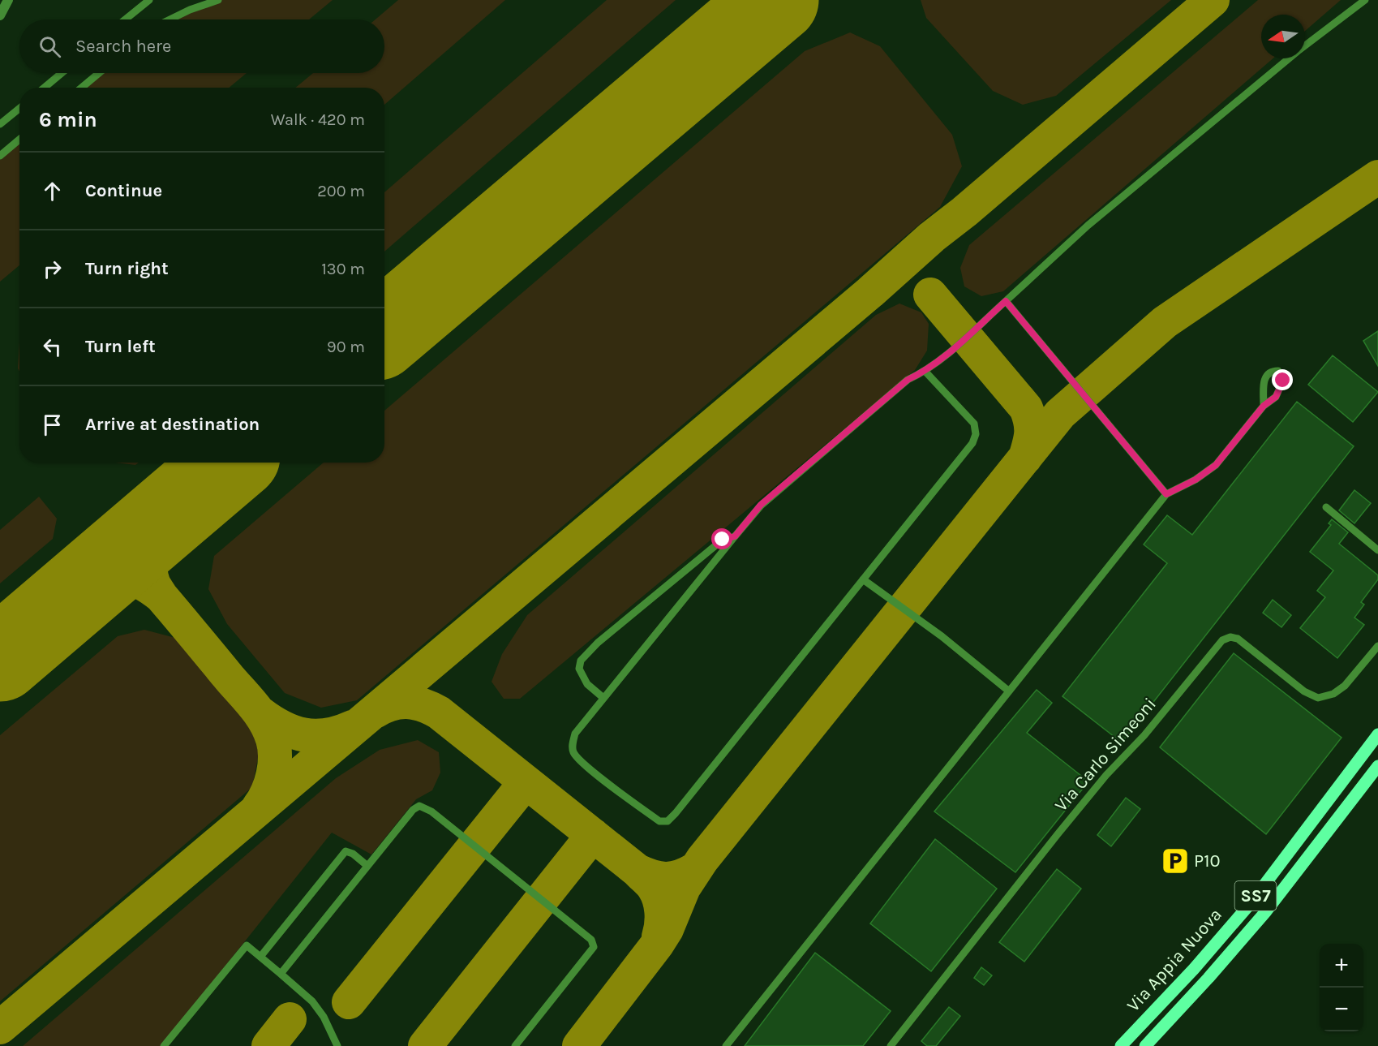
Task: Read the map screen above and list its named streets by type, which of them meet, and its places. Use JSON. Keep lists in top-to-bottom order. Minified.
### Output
{"streets":{"main road":["SS7","Via Appia Nuova"],"lane":["Via Carlo Simeoni"]},"places":{"parking":["P10"]},"north":"left","page":{"search":"Search here","heading":["6 min","Walk · 420 m"],"list":[["Continue","200 m"],["Turn right","130 m"],["Turn left","90 m"],"Arrive at destination"],"map_buttons":["+","−"]}}
